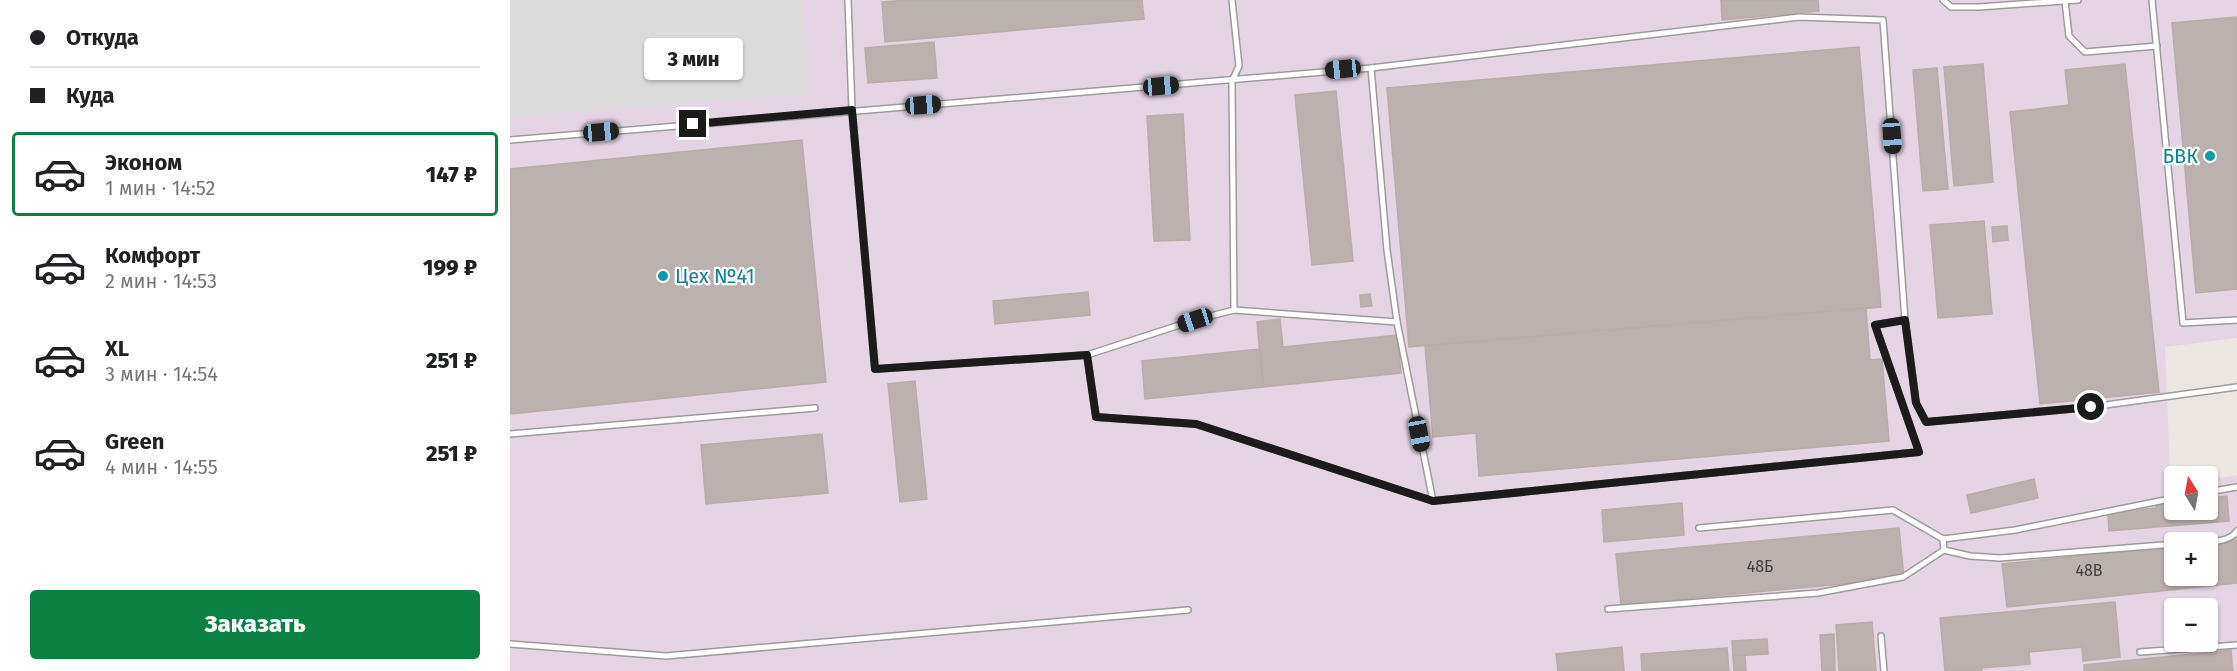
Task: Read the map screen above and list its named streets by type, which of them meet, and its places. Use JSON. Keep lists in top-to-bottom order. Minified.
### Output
{"places":["БВК","Цех №41"],"house_numbers":["48Б","48В"],"north":"top","page":{"banner":["Откуда","Куда"],"bubble":"3 мин","list":[{"name":"Эконом","note":"1 мин · 14:52","value":"147 ₽"},{"name":"Комфорт","note":"2 мин · 14:53","value":"199 ₽"},{"name":"XL","note":"3 мин · 14:54","value":"251 ₽"},{"name":"Green","note":"4 мин · 14:55","value":"251 ₽"}],"map_buttons":["+","−"],"buttons":"Заказать"}}
